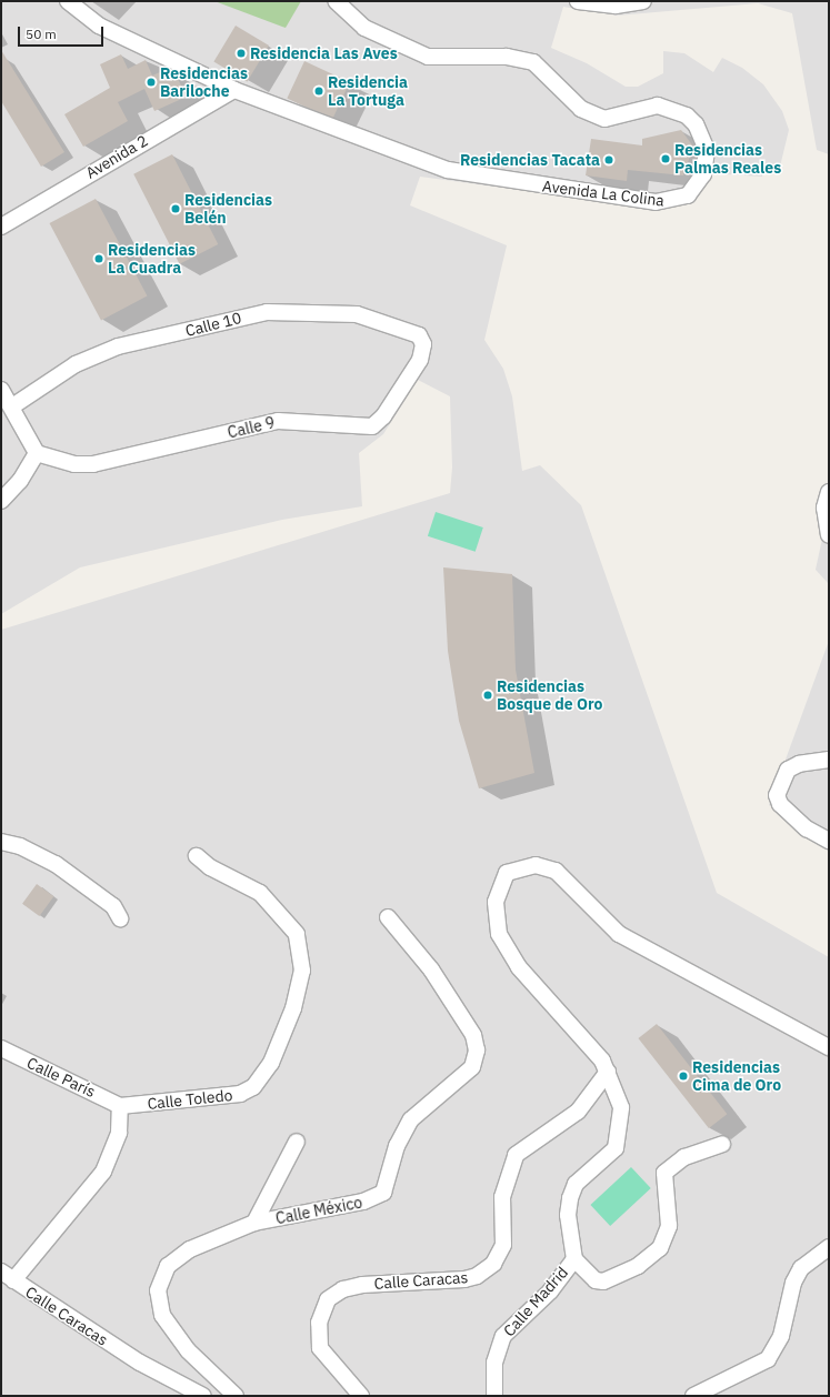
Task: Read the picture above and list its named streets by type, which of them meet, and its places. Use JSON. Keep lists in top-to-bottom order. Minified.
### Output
{"streets":{"street":["Avenida 2","Avenida La Colina","Calle 10","Calle 9","Calle París","Calle Toledo","Calle México","Calle Caracas","Calle Madrid"]},"crossings":[["Avenida 2","Avenida La Colina"],["Calle 10","Calle 9"],["Calle París","Calle Toledo"],["Calle Caracas","Calle Madrid"]],"places":["Residencia Las Aves","Residencias Bariloche","Residencia La Tortuga","Residencias Palmas Reales","Residencias Tacata","Residencias Belén","Residencias La Cuadra","Residencias Bosque de Oro","Residencias Cima de Oro"],"scale_bar":"50 m"}
